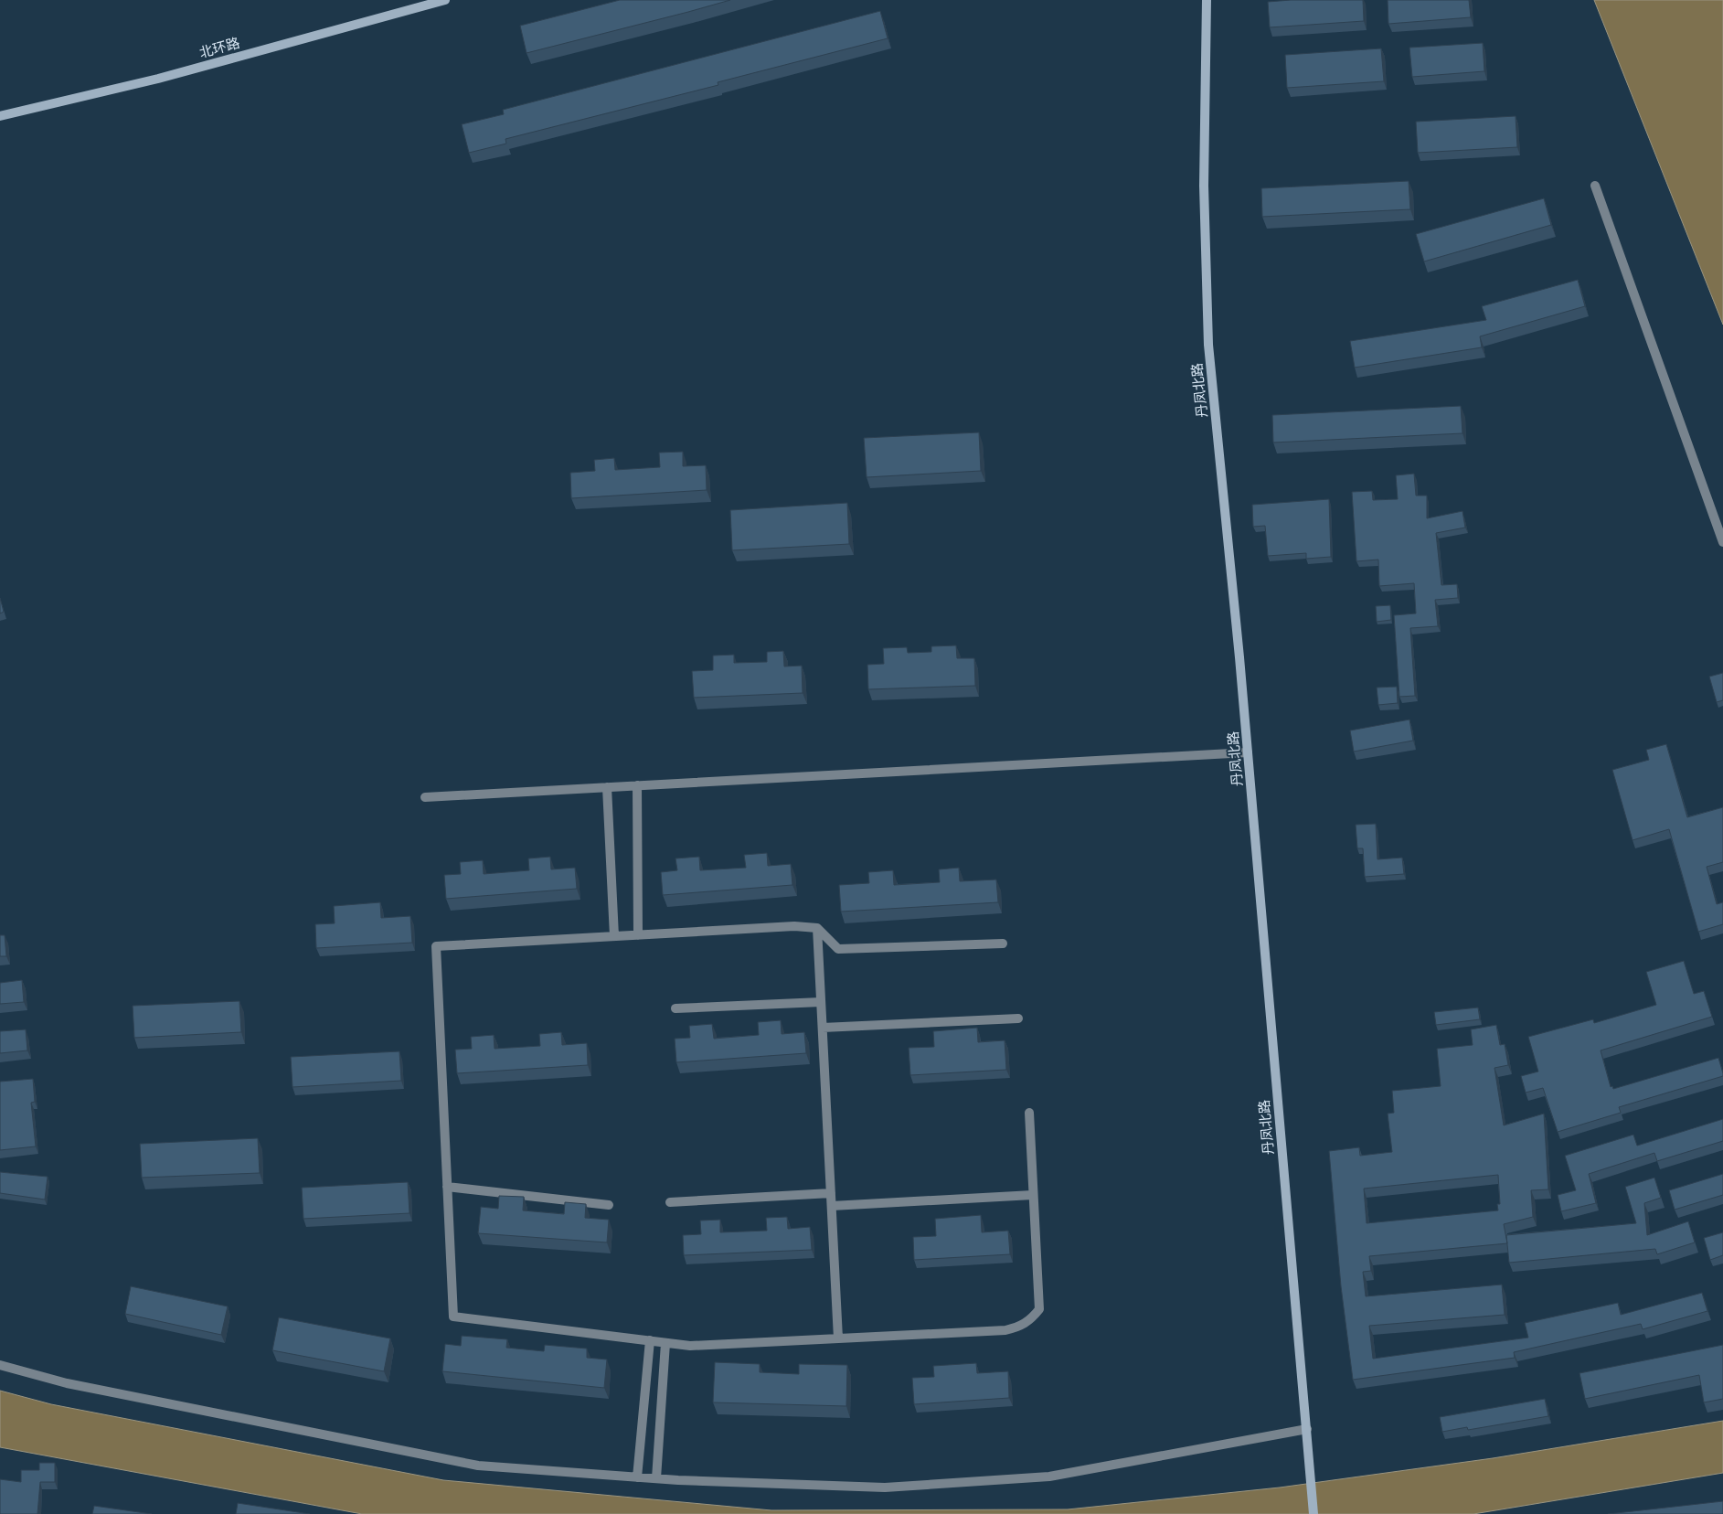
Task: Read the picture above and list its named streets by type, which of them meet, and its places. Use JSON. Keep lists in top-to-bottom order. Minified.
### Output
{"streets":{"main road":["北环路","丹凤北路"]}}
